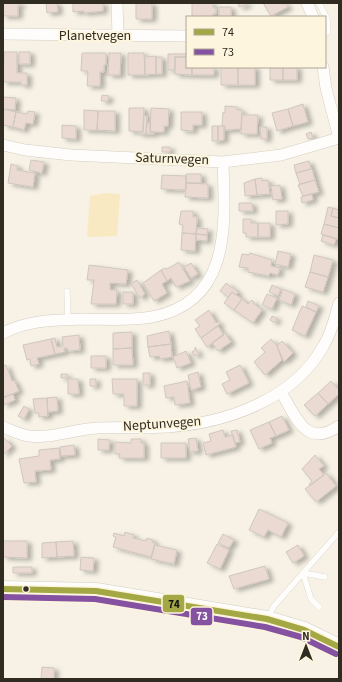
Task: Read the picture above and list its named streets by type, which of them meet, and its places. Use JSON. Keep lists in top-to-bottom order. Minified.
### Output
{"streets":{"street":["Planetvegen","Saturnvegen","Neptunvegen"]},"lines":["transit line 74","transit line 73"],"legend":["74","73"],"north":"top"}
